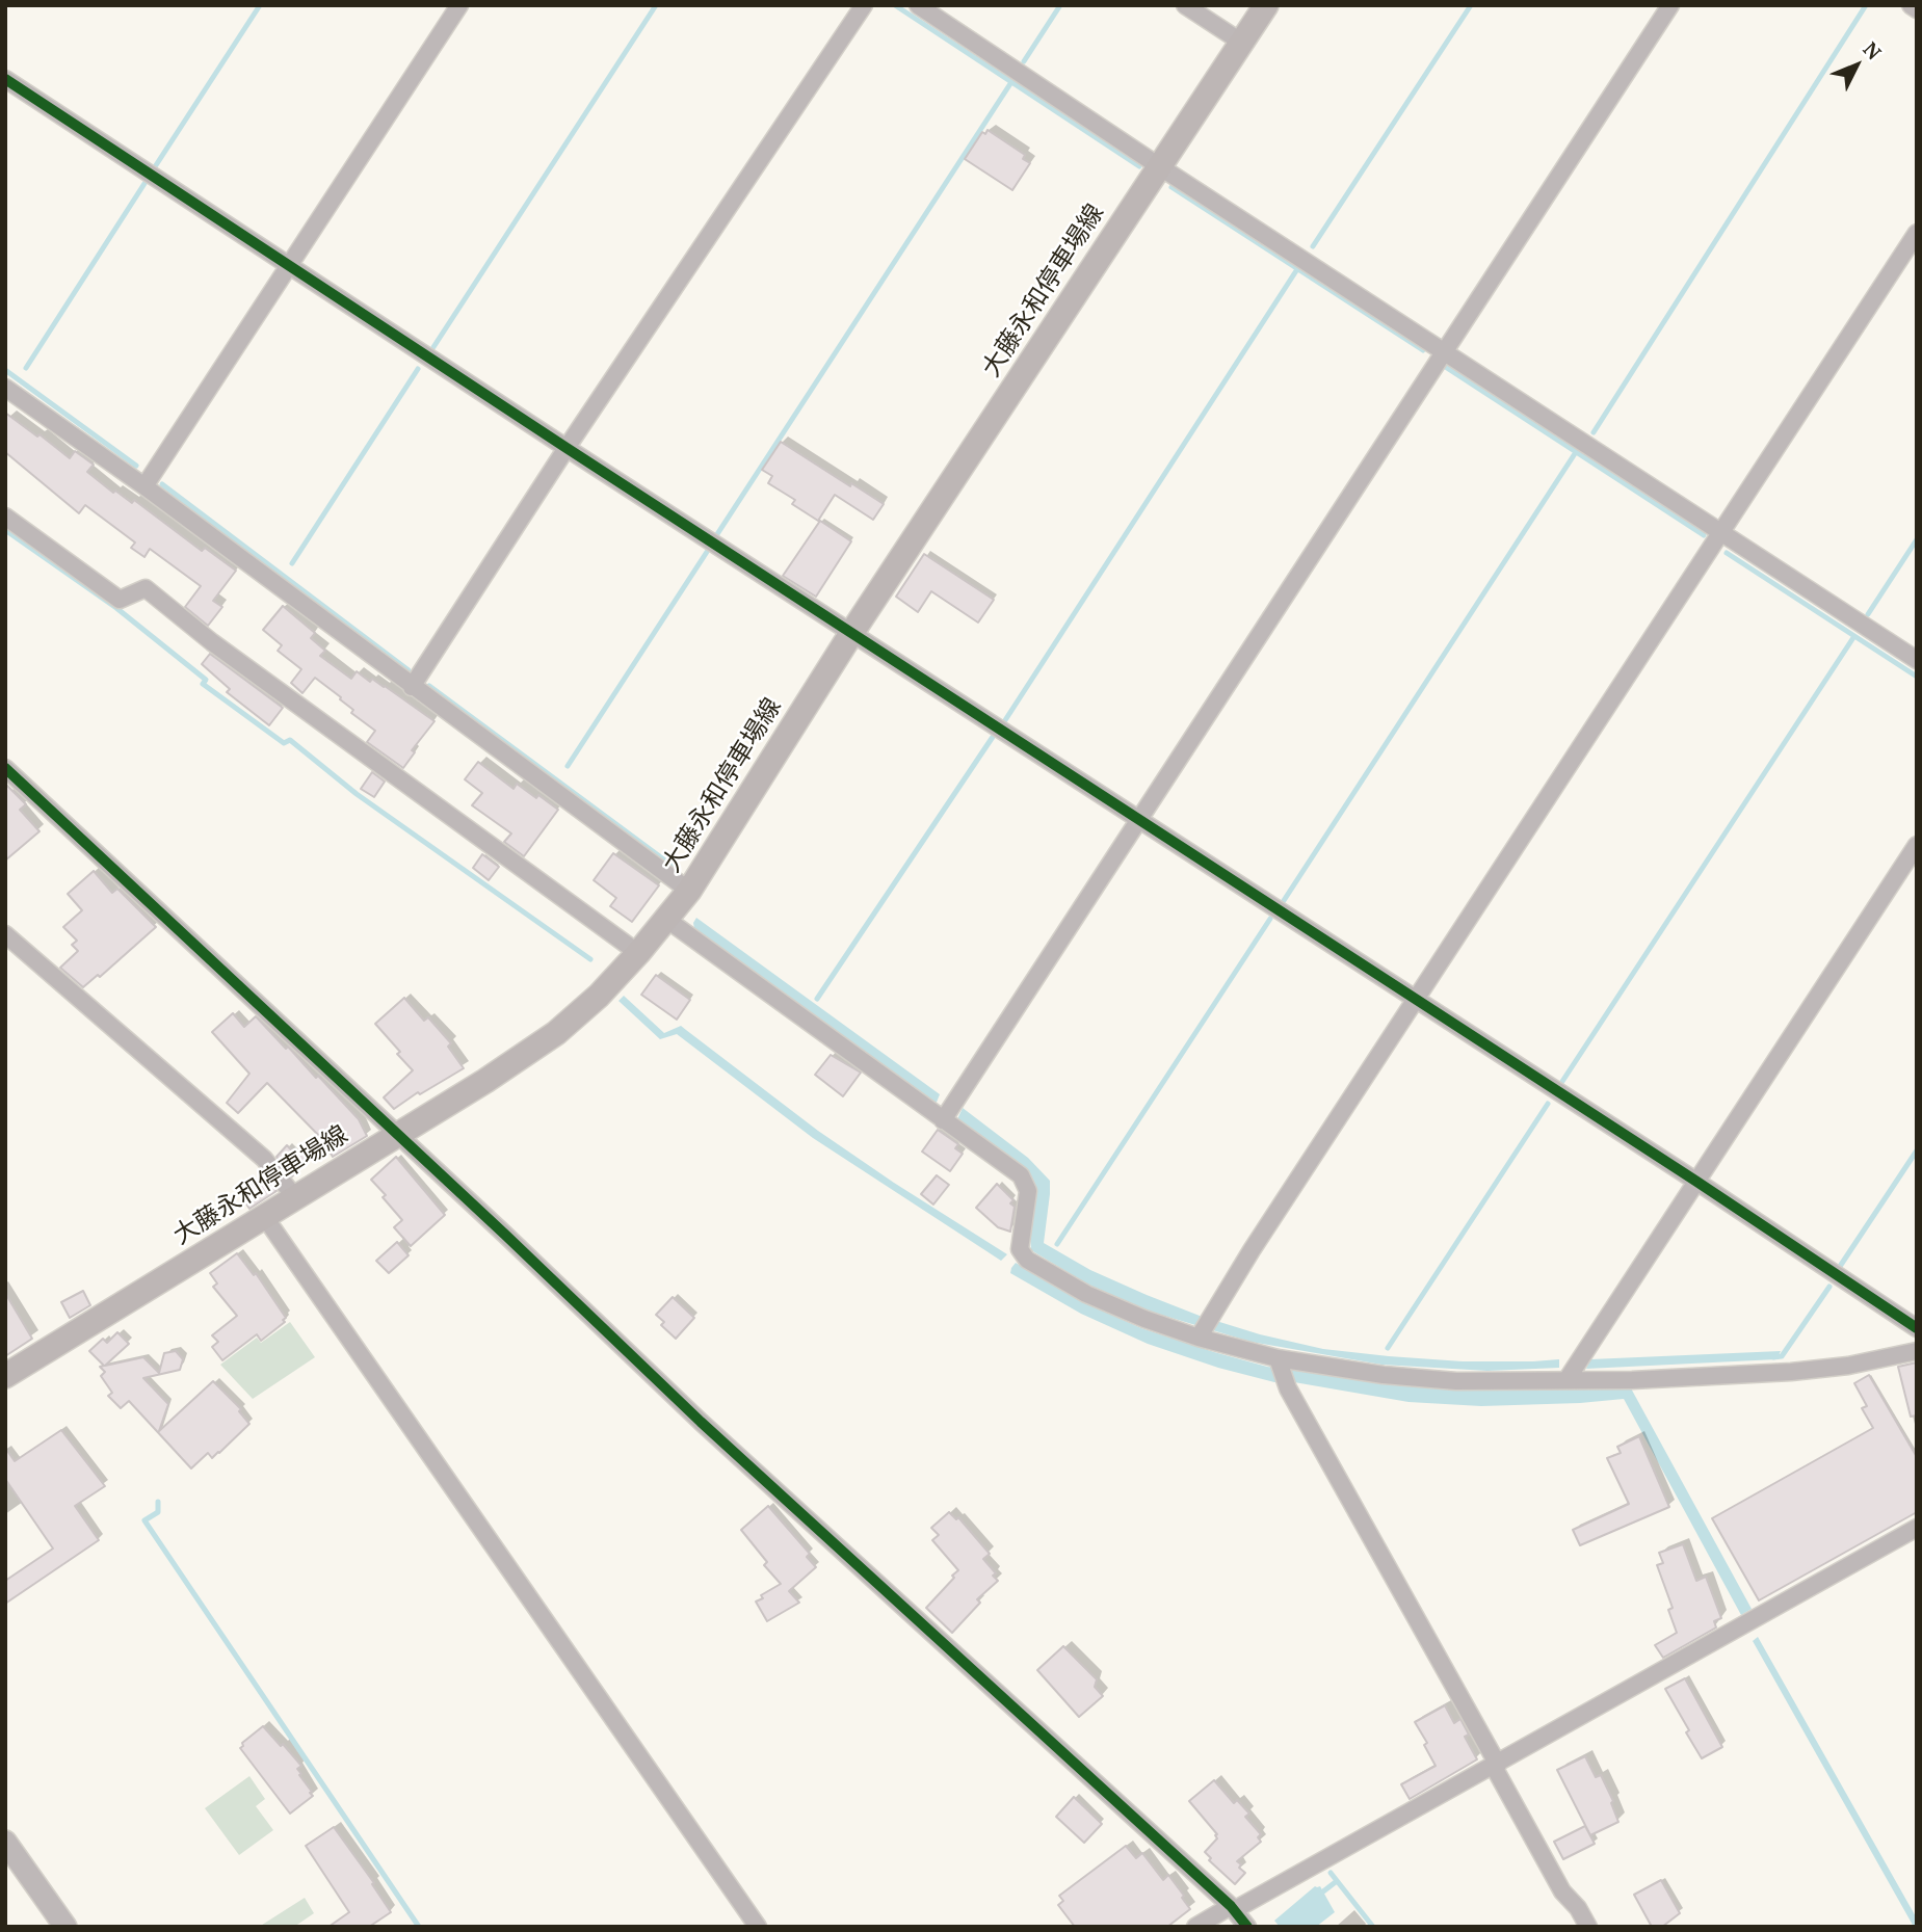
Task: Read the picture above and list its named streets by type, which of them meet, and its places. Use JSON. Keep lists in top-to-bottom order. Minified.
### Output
{"streets":{"main road":["大藤永和停車場線"]},"north":"top right"}
